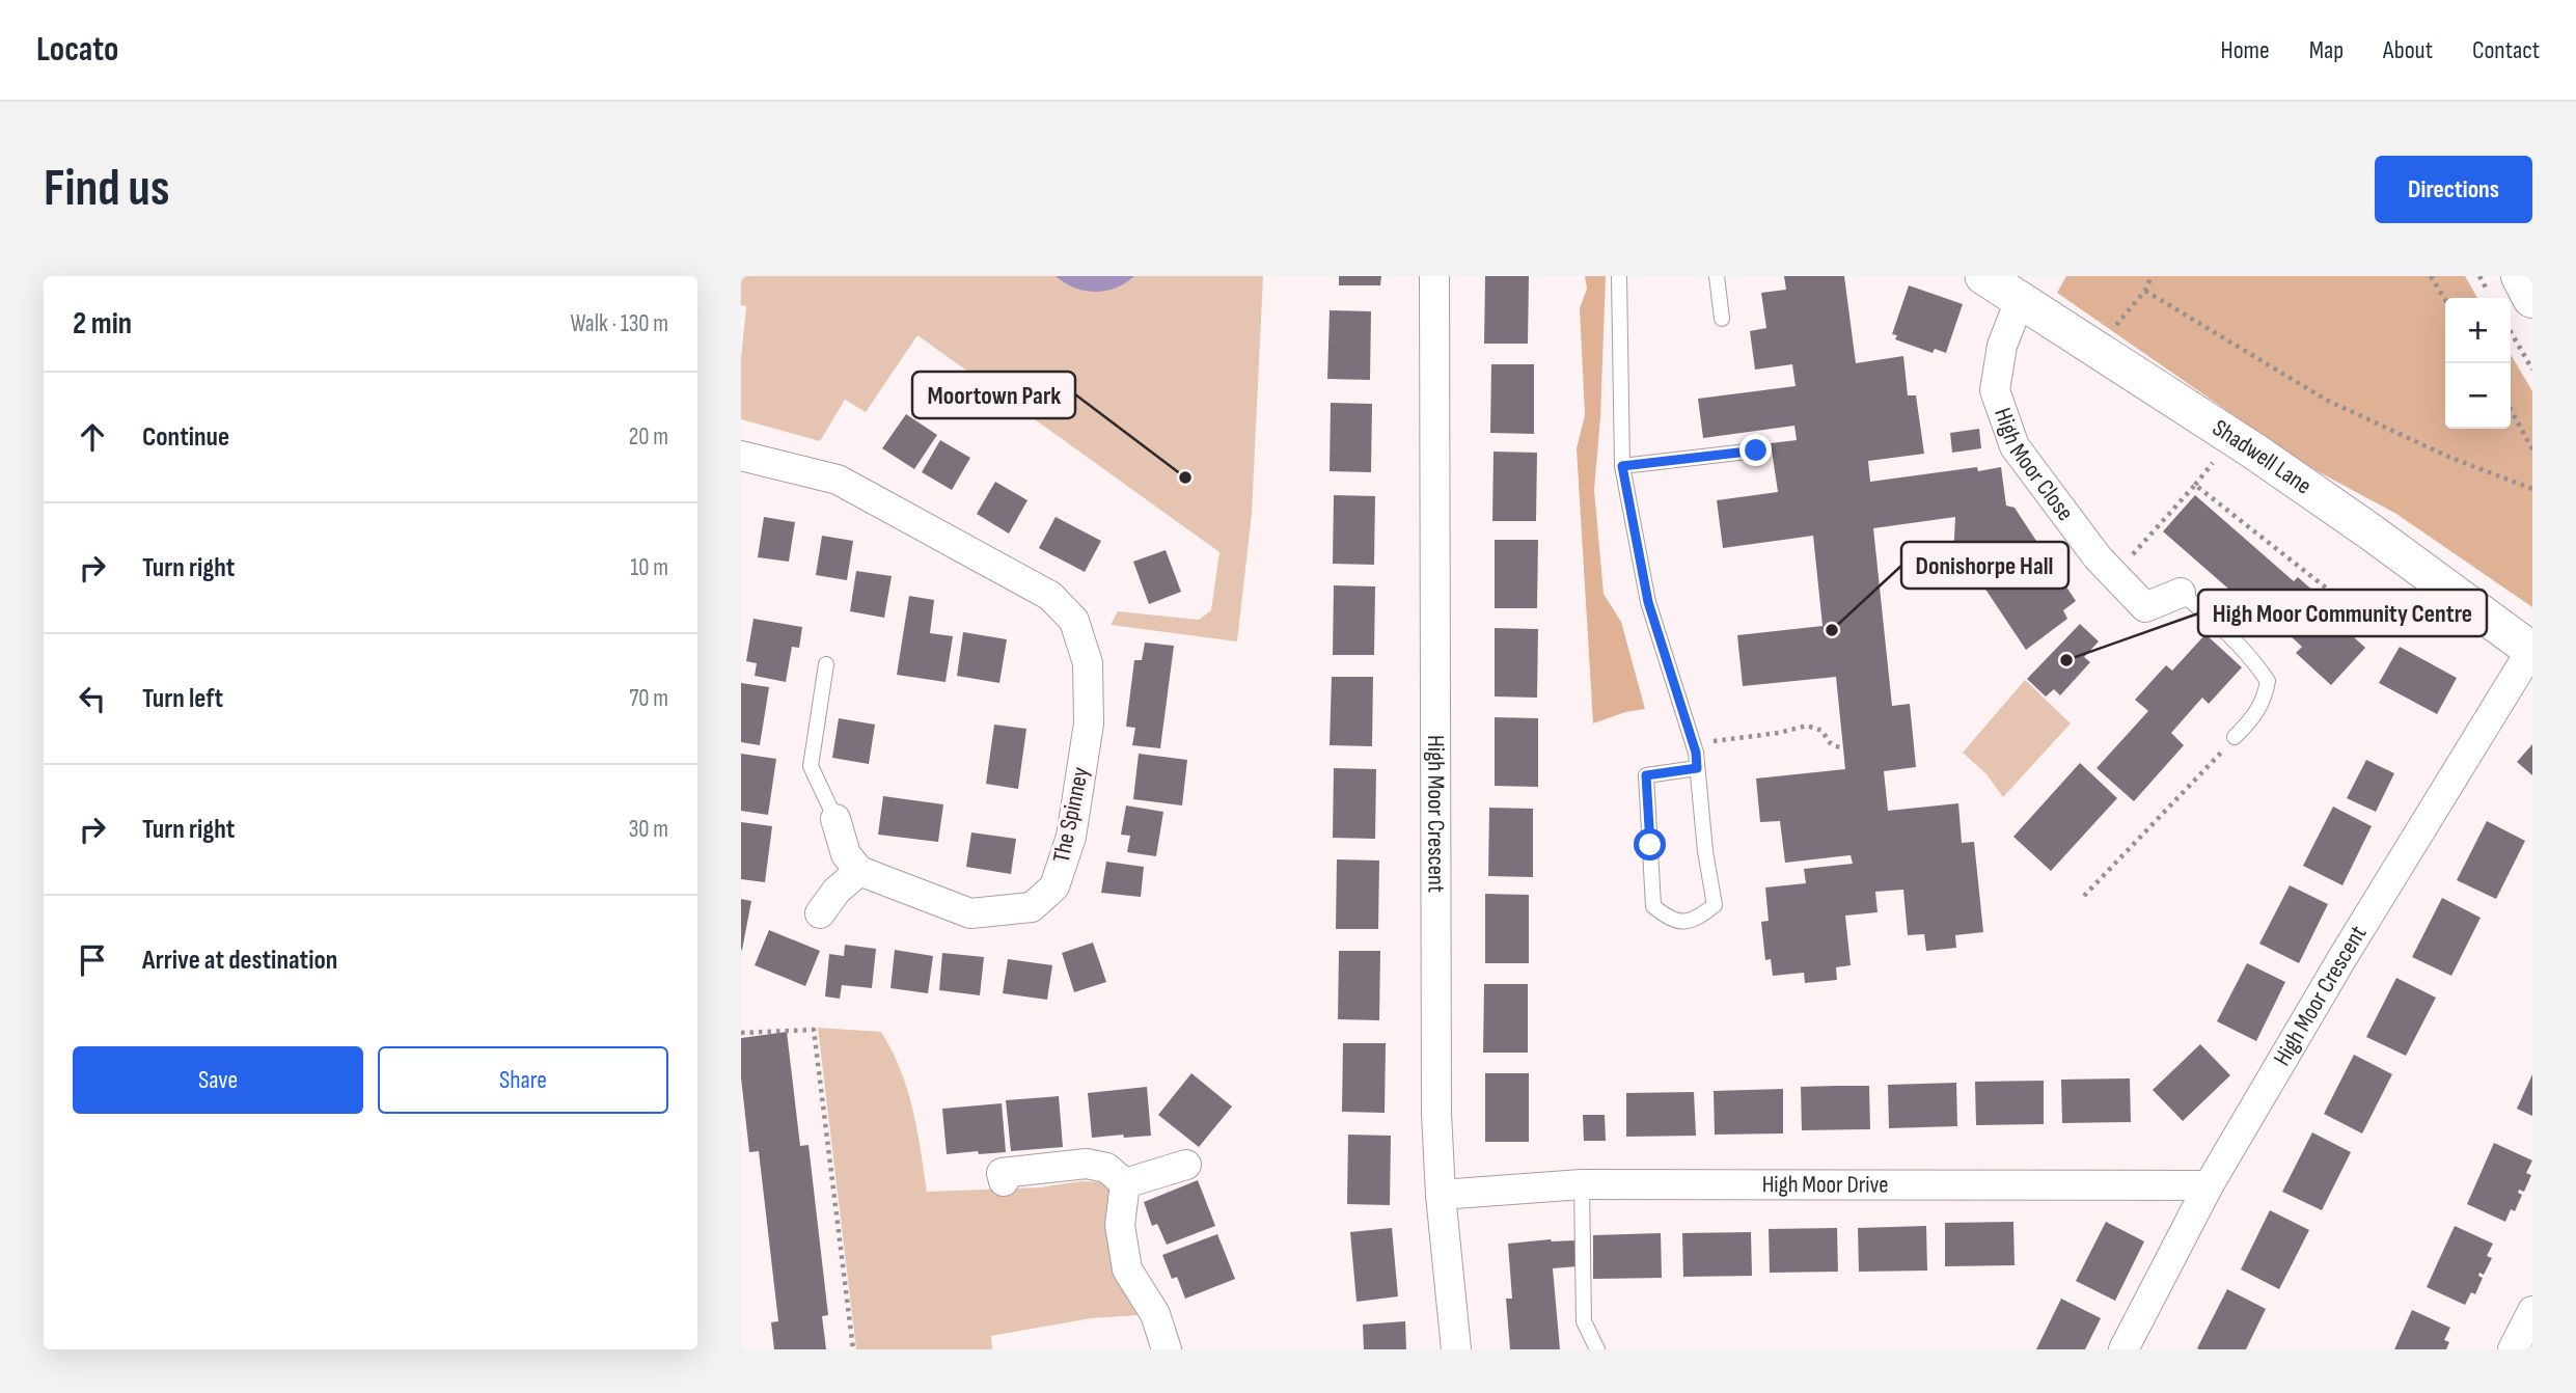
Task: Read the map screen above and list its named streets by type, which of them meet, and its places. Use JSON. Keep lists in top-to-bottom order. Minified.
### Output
{"streets":{"street":["Shadwell Lane","High Moor Close","High Moor Crescent","The Spinney","High Moor Drive"]},"crossings":[["Shadwell Lane","High Moor Close"],["Shadwell Lane","High Moor Crescent"],["High Moor Crescent","High Moor Drive"]],"places":["Moortown Park","Donishorpe Hall","High Moor Community Centre"],"page":{"header":"Locato","nav":["Home","Map","About","Contact"],"buttons":["Directions",["Save","Share"]],"title":"Find us","heading":["2 min","Walk · 130 m"],"map_buttons":["+","−"],"list":[["Continue","20 m"],["Turn right","10 m"],["Turn left","70 m"],["Turn right","30 m"],"Arrive at destination"]}}
